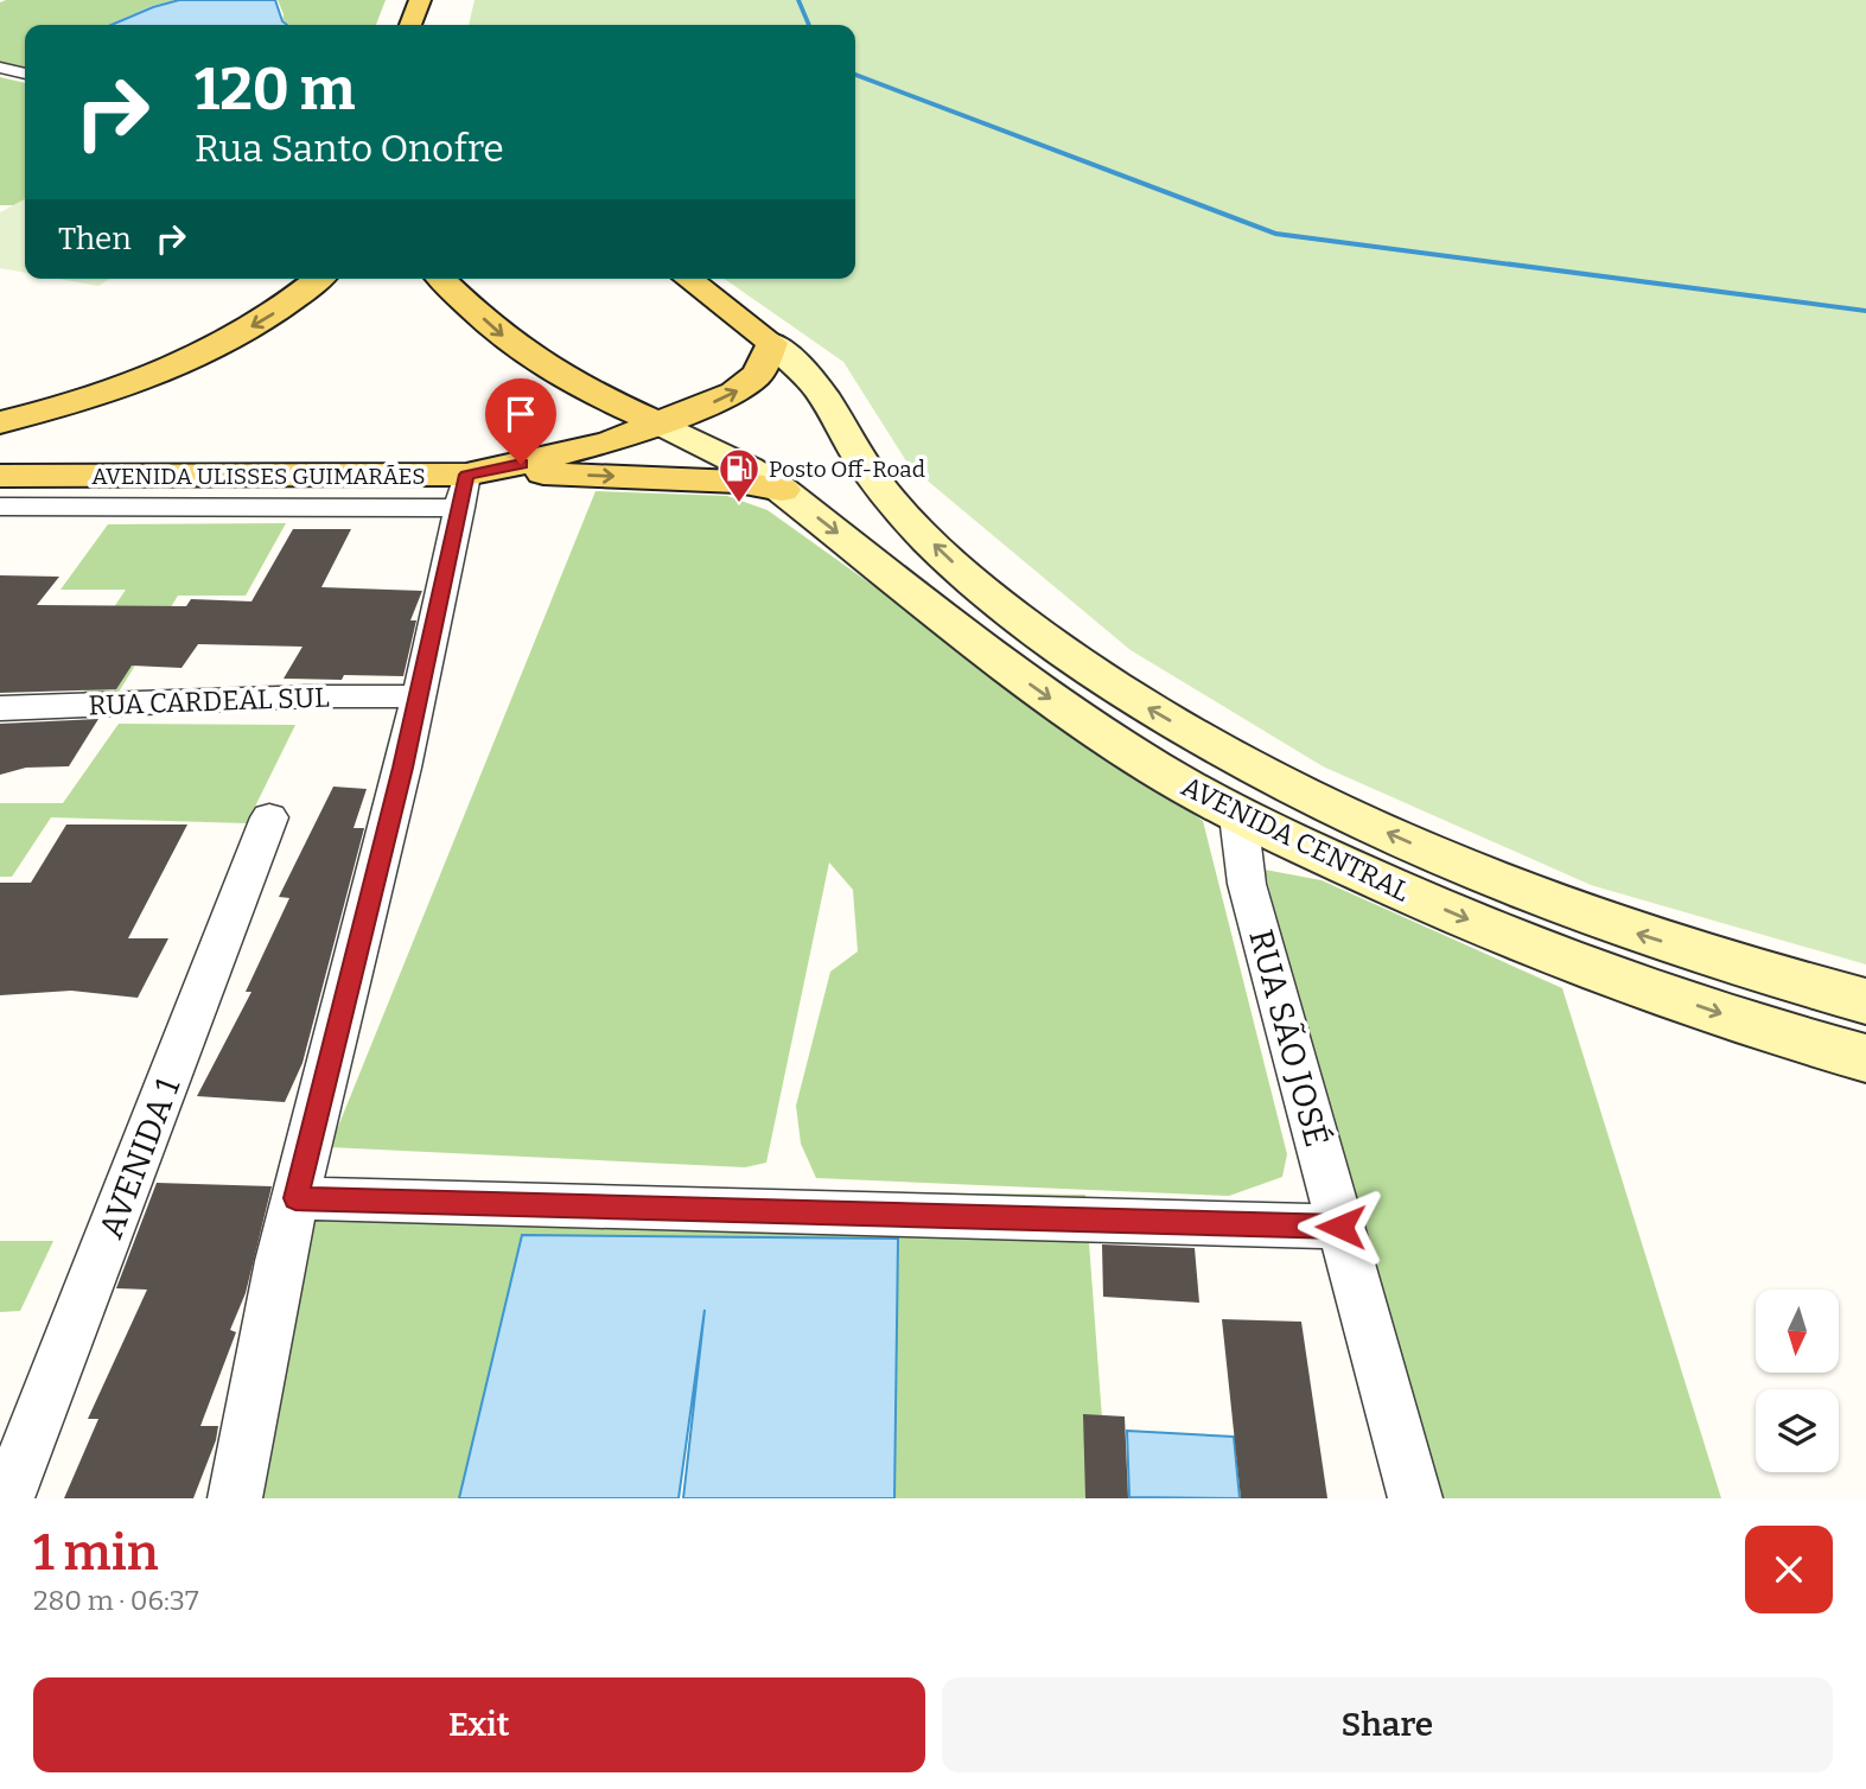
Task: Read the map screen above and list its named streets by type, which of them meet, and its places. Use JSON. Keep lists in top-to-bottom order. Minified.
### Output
{"streets":{"main road":["AVENIDA ULISSES GUIMARÃES","AVENIDA CENTRAL"],"street":["RUA CARDEAL SUL","RUA SÃO JOSÉ","AVENIDA 1"]},"crossings":[["AVENIDA ULISSES GUIMARÃES","AVENIDA CENTRAL"],["AVENIDA CENTRAL","RUA SÃO JOSÉ"]],"places":{"fuel station":["Posto Off-Road"]},"north":"bottom","page":{"turn":["120 m","Rua Santo Onofre"],"then":"Then","heading":["1 min","280 m · 06:37"],"buttons":["Exit","Share"]}}
